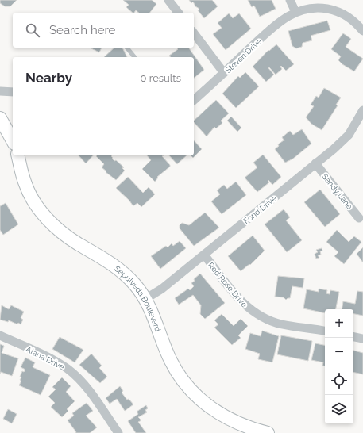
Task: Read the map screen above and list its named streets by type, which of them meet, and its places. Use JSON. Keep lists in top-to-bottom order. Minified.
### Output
{"streets":{"main road":["Sepulveda Boulevard"],"street":["Steven Drive","Sandy Lane","Fond Drive","Red Rose Drive","Alana Drive"]},"crossings":[["Sandy Lane","Fond Drive"],["Fond Drive","Red Rose Drive"],["Fond Drive","Sepulveda Boulevard"]],"page":{"search":"Search here","heading":["Nearby","0 results"],"map_buttons":["+","−"]}}
